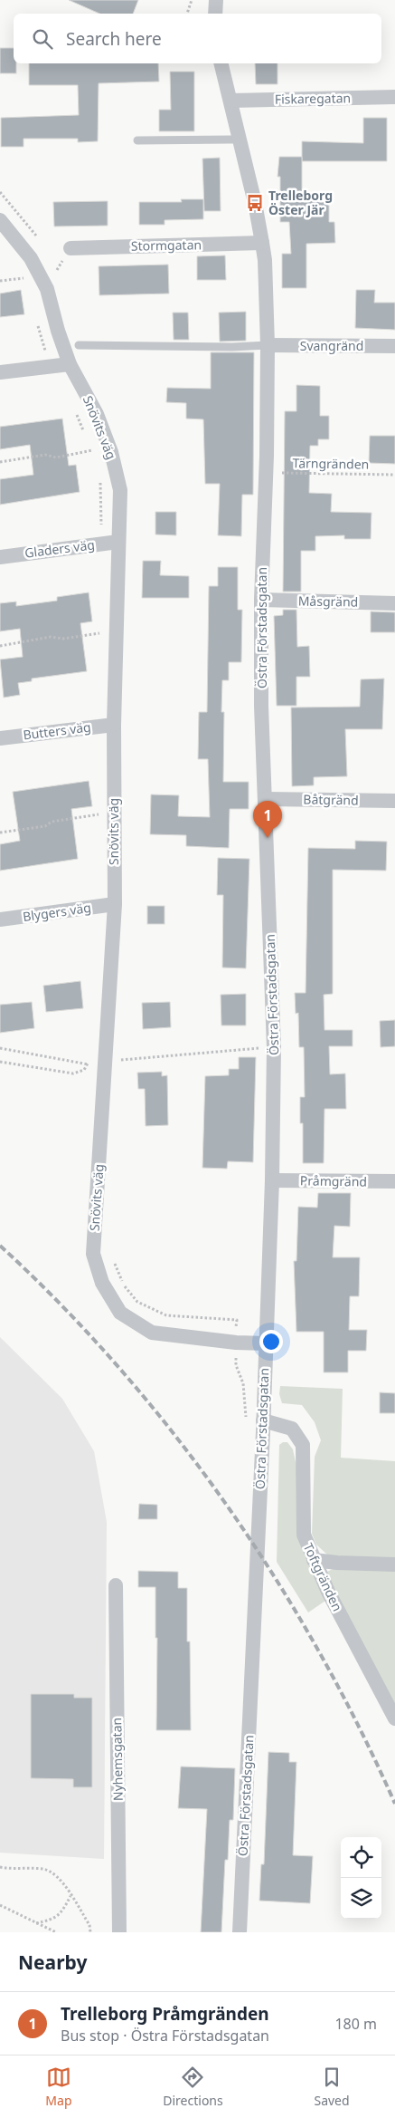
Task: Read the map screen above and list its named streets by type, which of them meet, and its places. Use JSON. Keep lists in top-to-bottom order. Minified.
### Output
{"streets":{"street":["Fiskaregatan","Stormgatan","Svangränd","Snövits väg","Gladers väg","Måsgränd","Östra Förstadsgatan","Butters väg","Båtgränd","Blygers väg","Pråmgränd","Toftgränden","Nyhemsgatan"],"path":["Tärngränden"]},"crossings":[["Fiskaregatan","Östra Förstadsgatan"],["Stormgatan","Östra Förstadsgatan"],["Svangränd","Östra Förstadsgatan"],["Snövits väg","Gladers väg"],["Snövits väg","Östra Förstadsgatan"],["Snövits väg","Butters väg"],["Snövits väg","Blygers väg"],["Tärngränden","Östra Förstadsgatan"],["Måsgränd","Östra Förstadsgatan"],["Östra Förstadsgatan","Båtgränd"],["Östra Förstadsgatan","Pråmgränd"],["Östra Förstadsgatan","Toftgränden"]],"places":{"bus stop":["Trelleborg Öster Jär"]},"page":{"search":"Search here","pins":"1","heading":"Nearby","list":[{"mark":"1","name":"Trelleborg Pråmgränden","note":"Bus stop · Östra Förstadsgatan","value":"180 m"}],"nav":["Map","Directions","Saved"]}}
